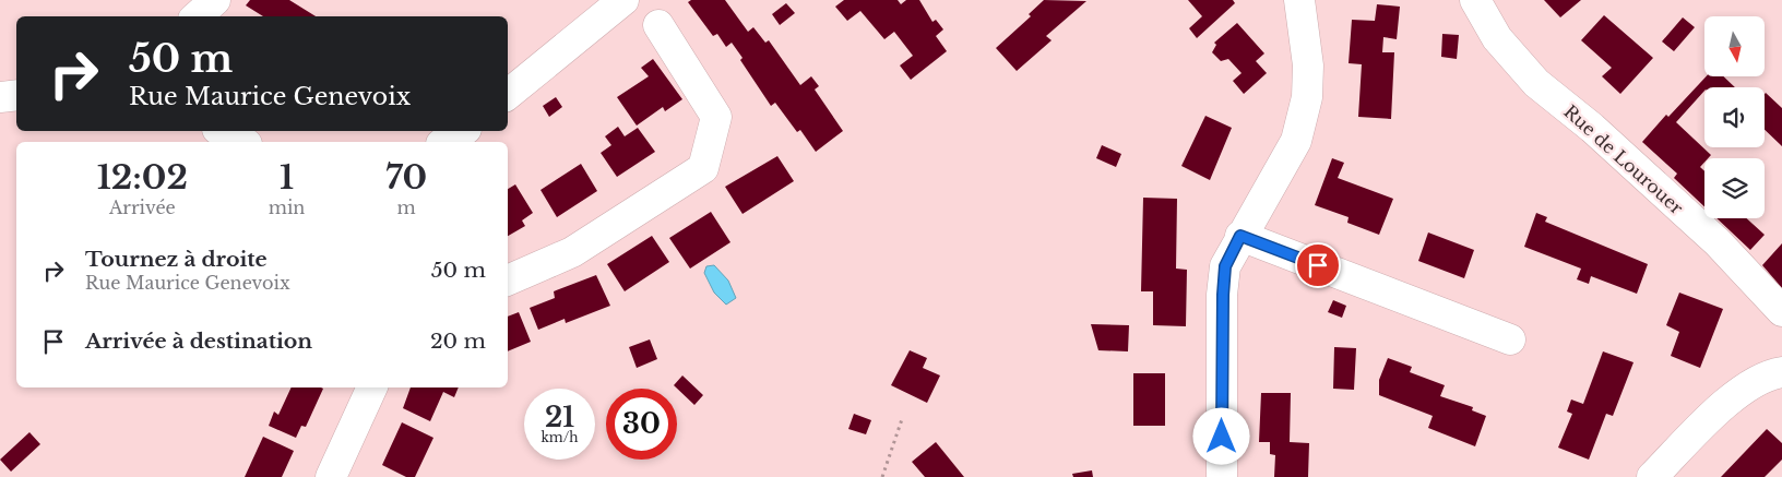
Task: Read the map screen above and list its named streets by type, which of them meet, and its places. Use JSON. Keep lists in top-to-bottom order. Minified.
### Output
{"streets":{"street":["Rue de Lourouer"]},"north":"bottom","page":{"turn":["50 m","Rue Maurice Genevoix"],"eta":["12:02","Arrivée","1","min","70","m"],"list":[{"name":"Tournez à droite","note":"Rue Maurice Genevoix","value":"50 m"},{"name":"Arrivée à destination","value":"20 m"}],"speed":"21 km/h","limit":"30"}}
